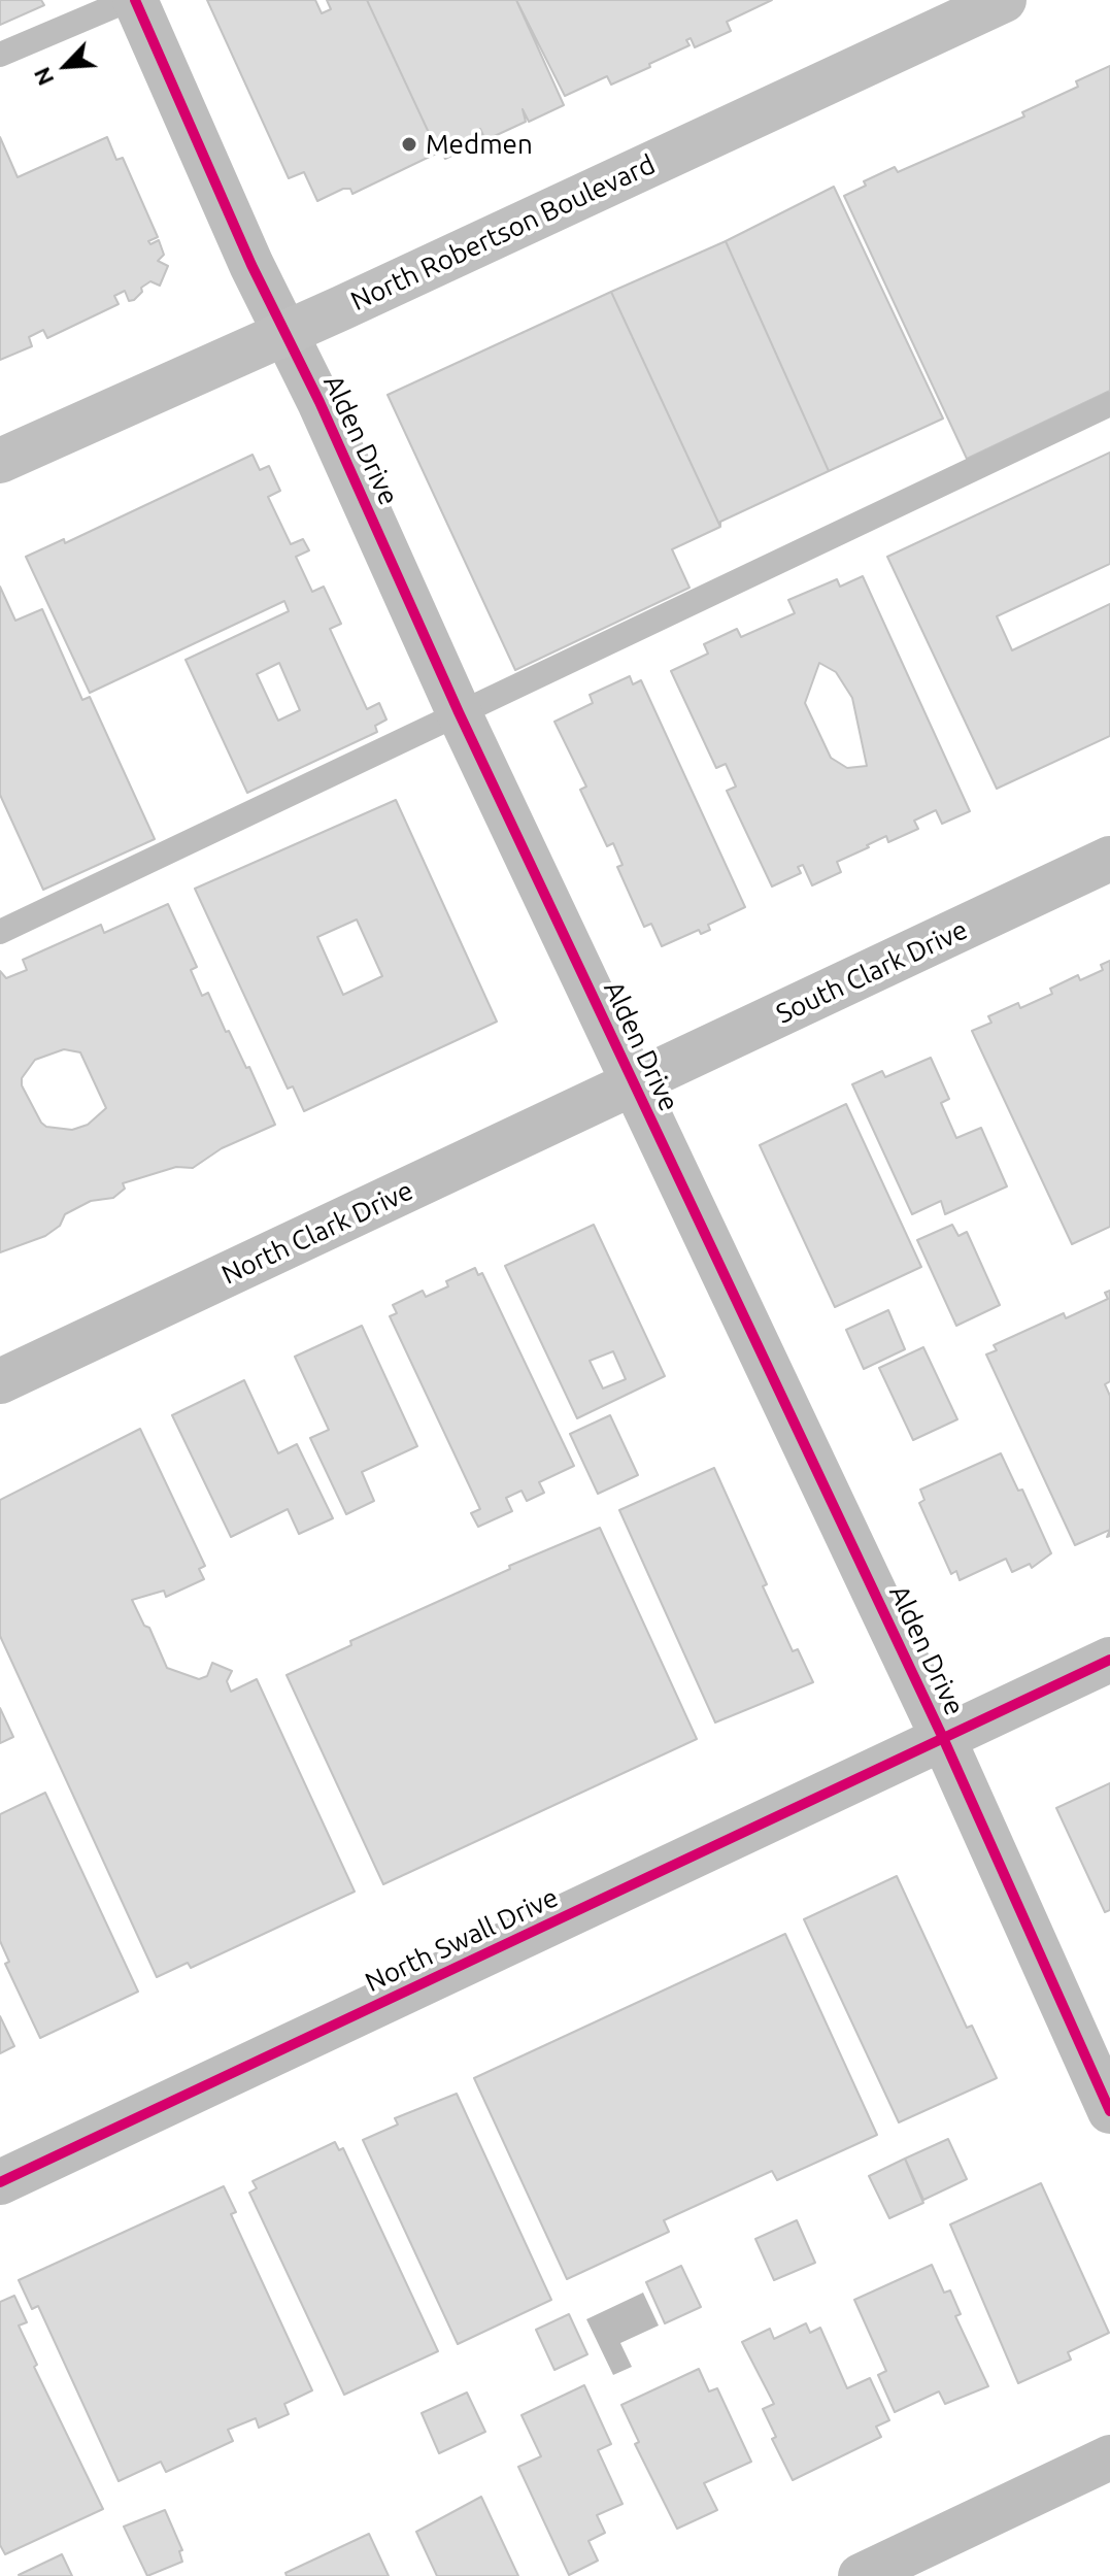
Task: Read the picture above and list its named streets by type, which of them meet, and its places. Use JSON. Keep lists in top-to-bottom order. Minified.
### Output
{"streets":{"street":["North Robertson Boulevard","Alden Drive","South Clark Drive","North Clark Drive","North Swall Drive"]},"crossings":[["North Robertson Boulevard","Alden Drive"],["Alden Drive","South Clark Drive"],["Alden Drive","North Clark Drive"],["Alden Drive","North Swall Drive"],["South Clark Drive","North Clark Drive"]],"places":["Medmen"],"north":"bottom left"}
